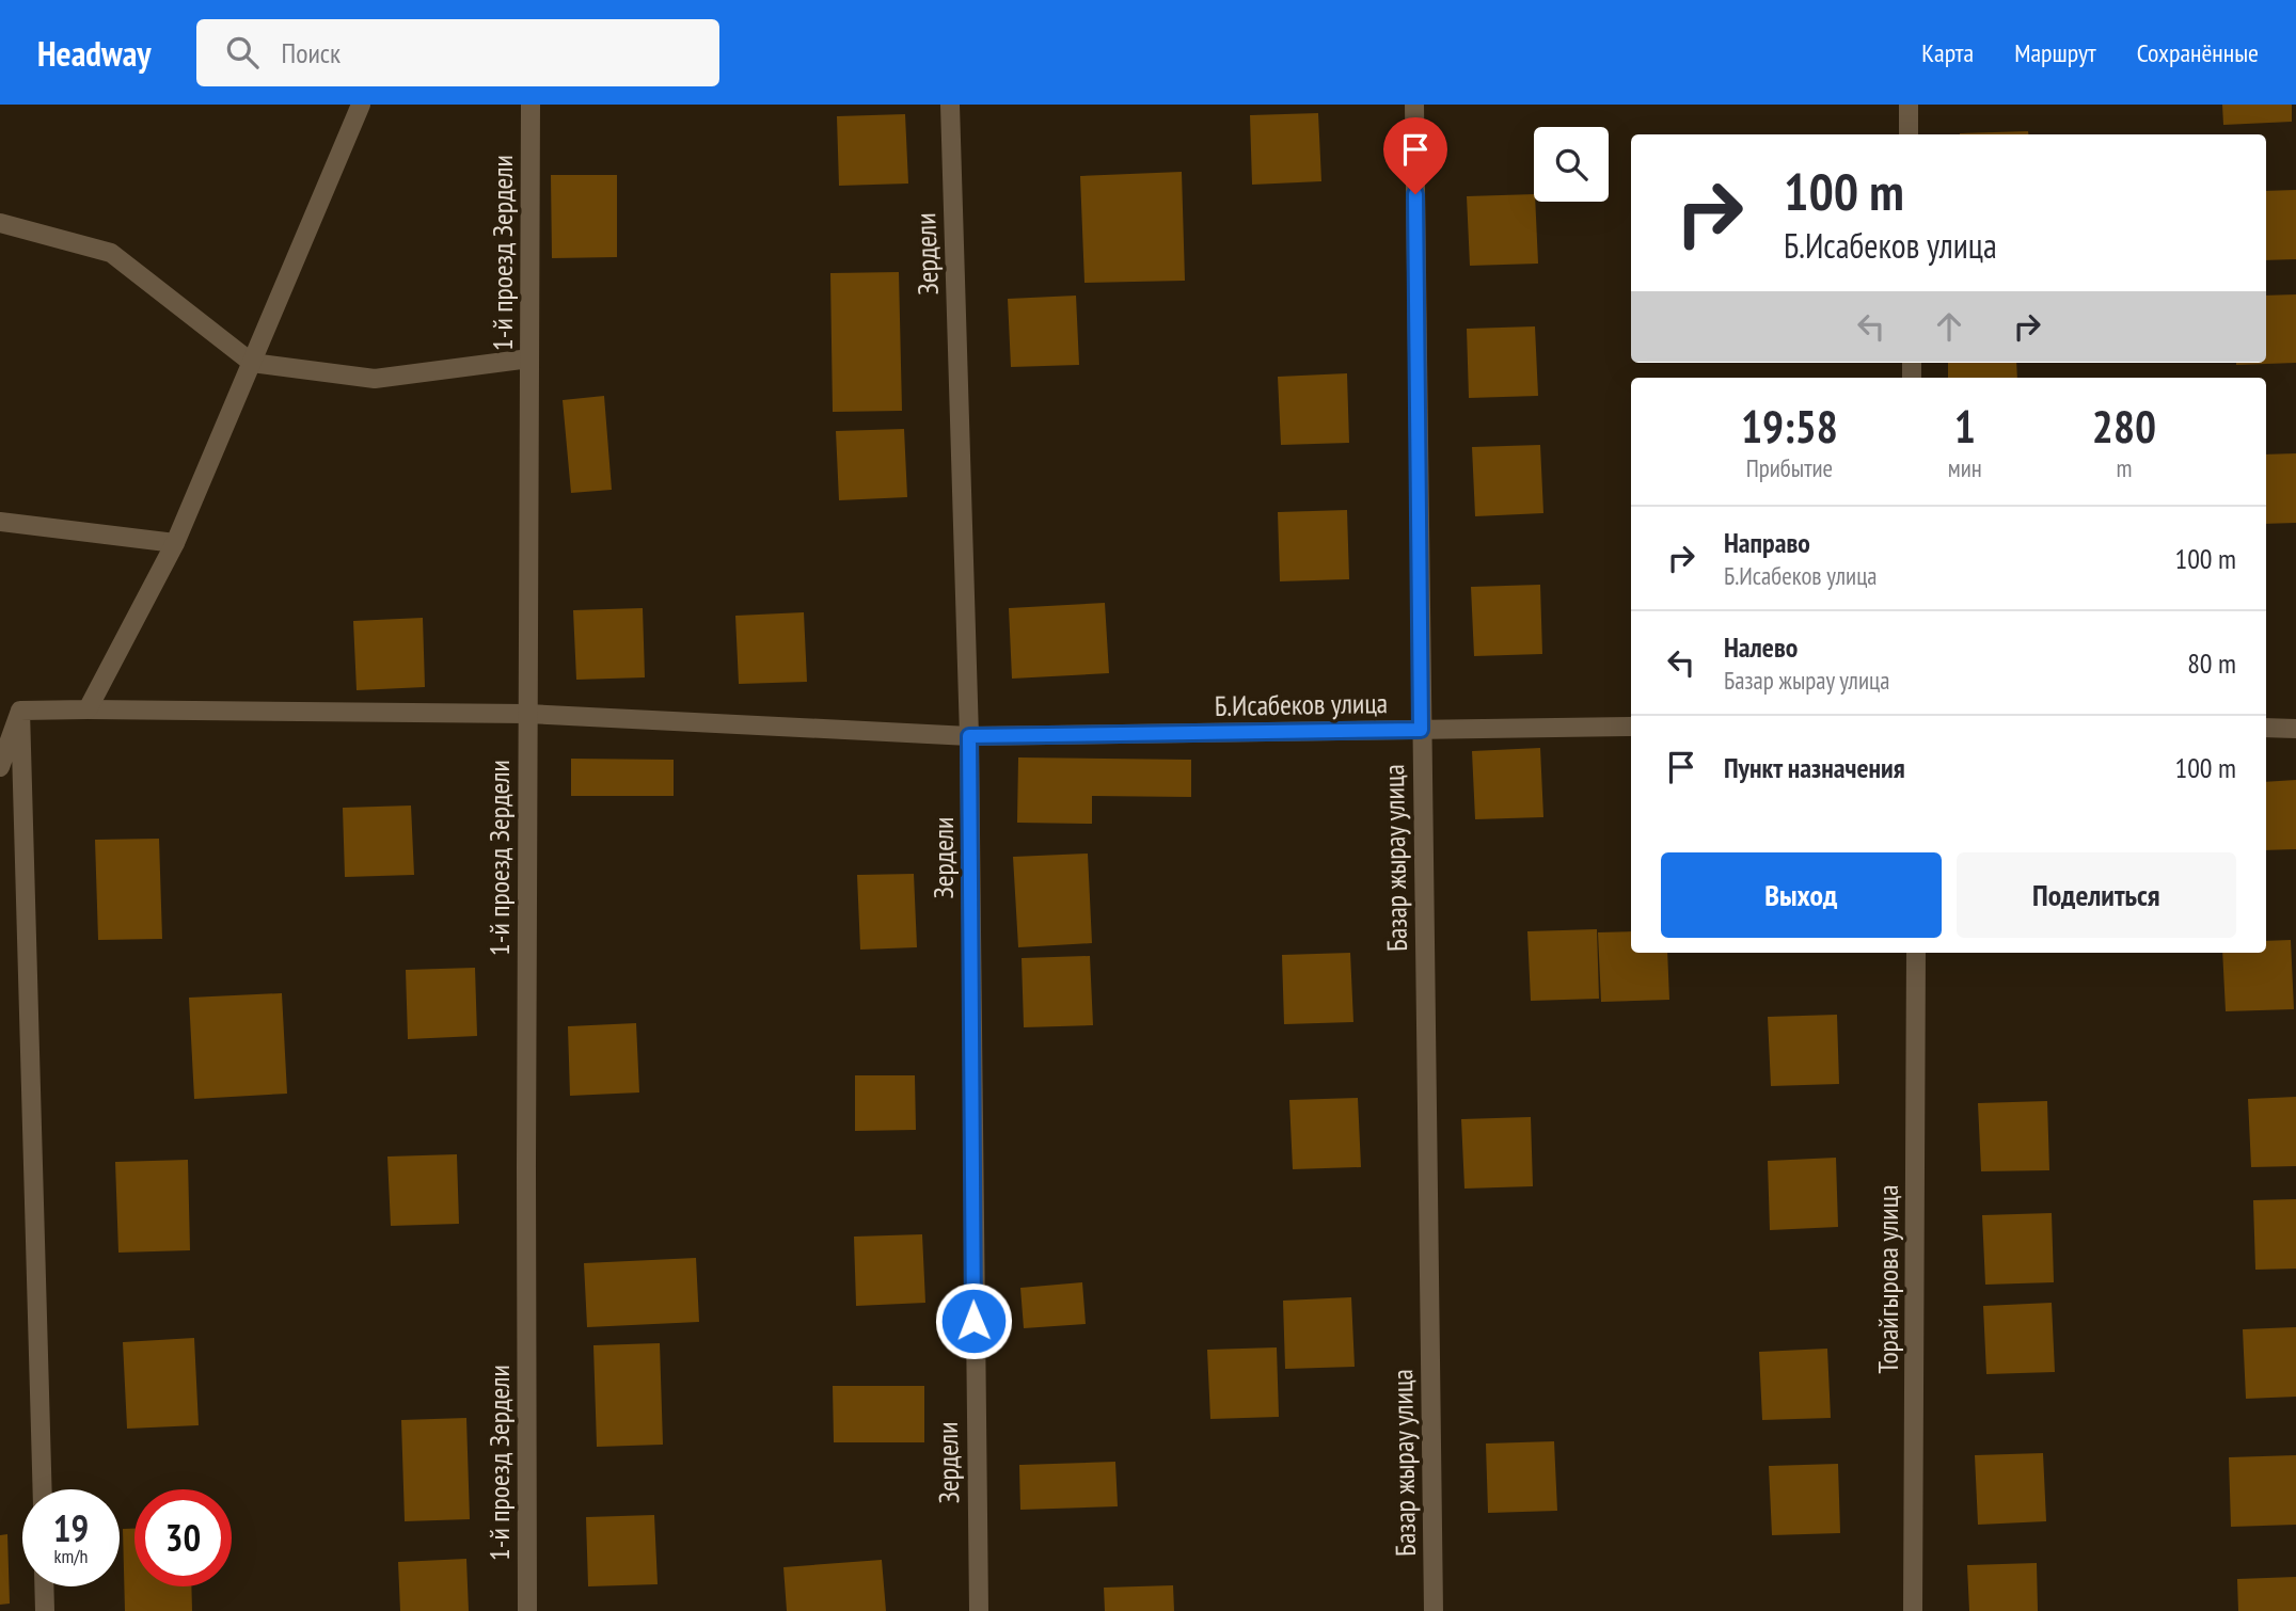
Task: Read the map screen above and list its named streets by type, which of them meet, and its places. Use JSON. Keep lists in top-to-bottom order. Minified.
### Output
{"streets":{"street":["1-й проезд Зердели","Зердели","Б.Исабеков улица","Базар жырау улица","Торайгырова улица"]},"crossings":[["1-й проезд Зердели","Б.Исабеков улица"],["Зердели","Б.Исабеков улица"],["Б.Исабеков улица","Базар жырау улица"]],"page":{"header":"Headway","search":"Поиск","nav":["Карта","Маршрут","Сохранённые"],"turn":["100 m","Б.Исабеков улица"],"eta":["19:58","Прибытие","1","мин","280","m"],"list":[{"name":"Направо","note":"Б.Исабеков улица","value":"100 m"},{"name":"Налево","note":"Базар жырау улица","value":"80 m"},{"name":"Пункт назначения","value":"100 m"}],"buttons":["Выход","Поделиться"],"speed":"19 km/h","limit":"30"}}
